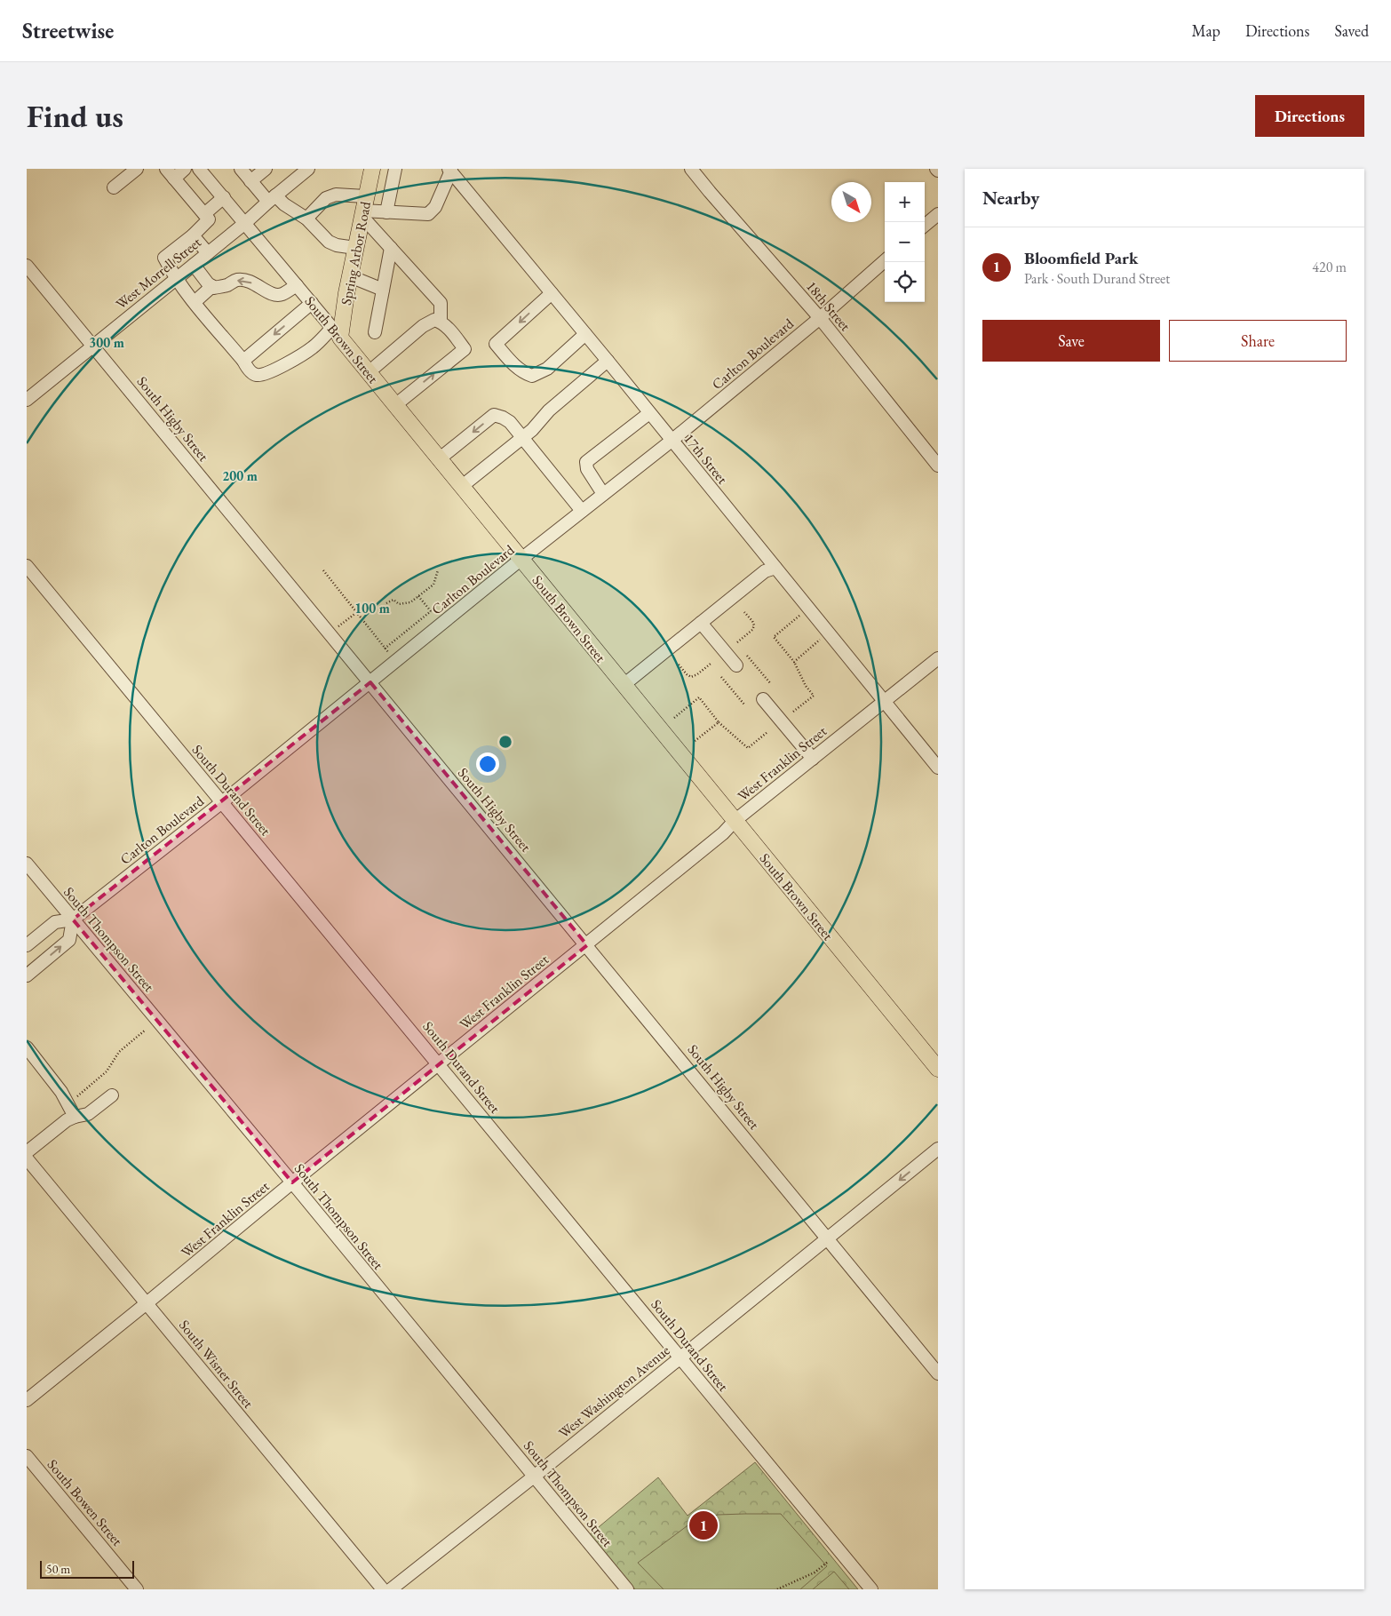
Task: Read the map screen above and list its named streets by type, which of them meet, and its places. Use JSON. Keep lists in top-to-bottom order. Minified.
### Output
{"streets":{"main road":["Spring Arbor Road","South Brown Street"],"street":["West Morrell Street","18th Street","Carlton Boulevard","South Higby Street","17th Street","West Franklin Street","South Durand Street","South Thompson Street","South Wisner Street","West Washington Avenue","South Bowen Street"]},"crossings":[["Spring Arbor Road","South Brown Street"],["West Morrell Street","South Brown Street"],["West Morrell Street","South Higby Street"],["18th Street","Carlton Boulevard"],["South Brown Street","Carlton Boulevard"],["South Brown Street","West Franklin Street"],["Carlton Boulevard","South Higby Street"],["Carlton Boulevard","17th Street"],["Carlton Boulevard","South Durand Street"],["Carlton Boulevard","South Thompson Street"],["South Higby Street","West Franklin Street"],["South Higby Street","West Washington Avenue"],["17th Street","West Franklin Street"],["West Franklin Street","South Durand Street"],["West Franklin Street","South Thompson Street"],["West Franklin Street","South Wisner Street"],["South Durand Street","West Washington Avenue"],["South Thompson Street","West Washington Avenue"]],"scale_bar":"50 m","north":"bottom right","page":{"header":"Streetwise","nav":["Map","Directions","Saved"],"buttons":["Directions",["Save","Share"]],"title":"Find us","heading":"Nearby","map_buttons":["+","−"],"list":[{"mark":"1","name":"Bloomfield Park","note":"Park · South Durand Street","value":"420 m"}],"pins":"1","scale":"50 m"},"rings":["300 m","200 m","100 m"]}
